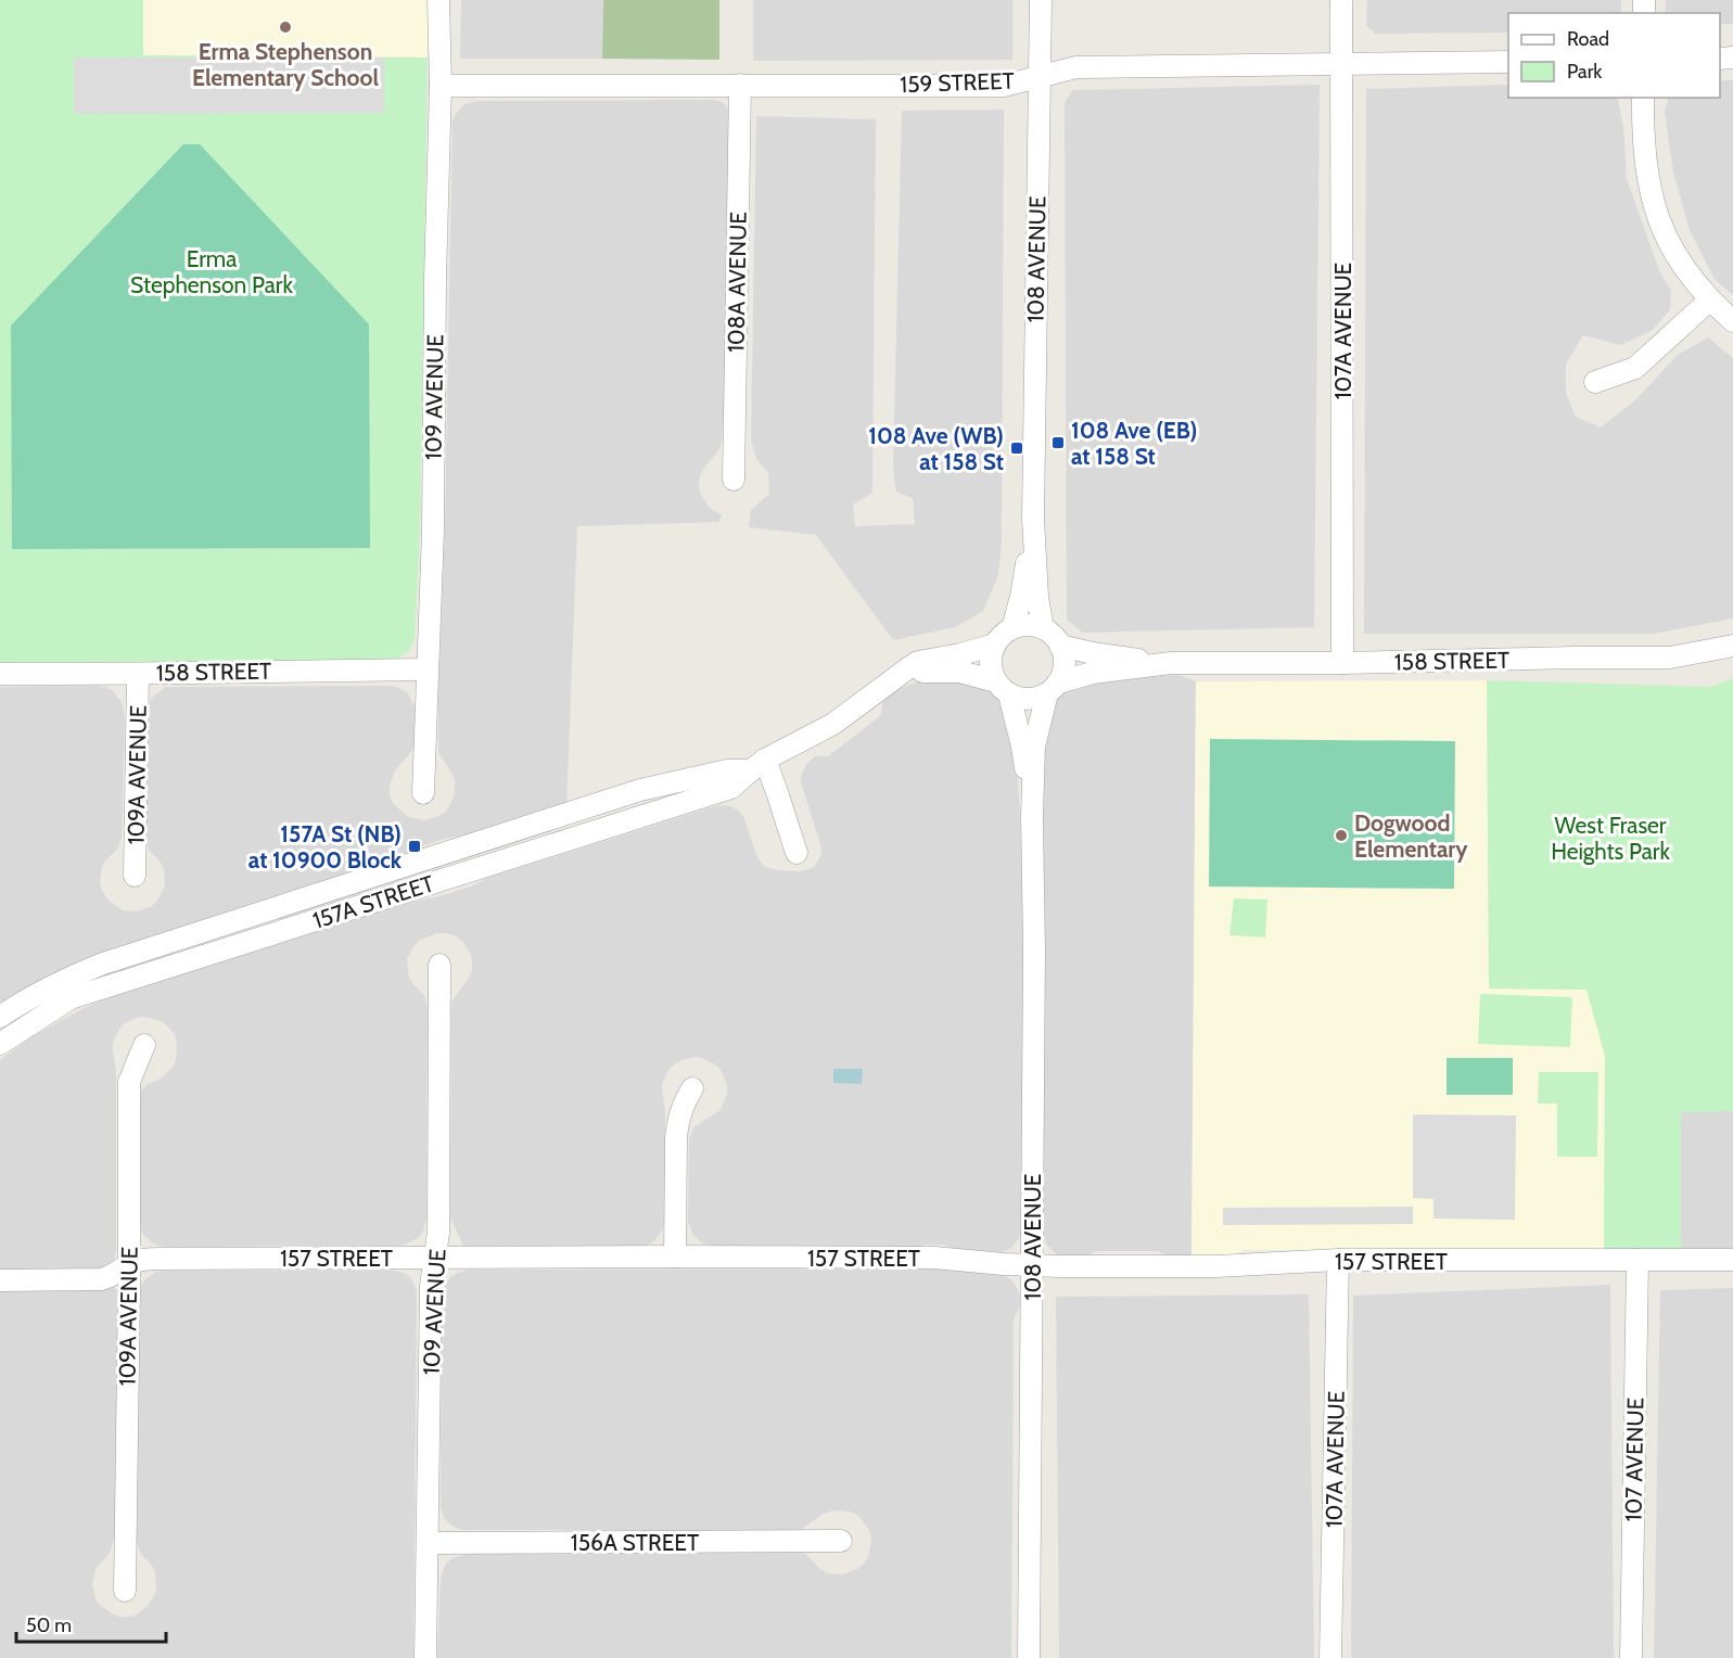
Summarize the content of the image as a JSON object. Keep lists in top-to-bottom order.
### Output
{
  "streets": {
    "street": [
      "159 STREET",
      "108 AVENUE",
      "108A AVENUE",
      "107A AVENUE",
      "109 AVENUE",
      "158 STREET",
      "109A AVENUE",
      "157A STREET",
      "157 STREET",
      "107 AVENUE",
      "156A STREET"
    ]
  },
  "crossings": [
    ["159 STREET", "108 AVENUE"],
    ["159 STREET", "108A AVENUE"],
    ["159 STREET", "107A AVENUE"],
    ["159 STREET", "109 AVENUE"],
    ["108 AVENUE", "158 STREET"],
    ["108 AVENUE", "157A STREET"],
    ["108 AVENUE", "157 STREET"],
    ["107A AVENUE", "158 STREET"],
    ["107A AVENUE", "157 STREET"],
    ["109 AVENUE", "158 STREET"],
    ["109 AVENUE", "157 STREET"],
    ["109 AVENUE", "156A STREET"],
    ["158 STREET", "109A AVENUE"],
    ["158 STREET", "157A STREET"],
    ["109A AVENUE", "157 STREET"],
    ["157 STREET", "107 AVENUE"]
  ],
  "parks": ["Erma Stephenson Park", "West Fraser Heights Park"],
  "places": {
    "other": ["Erma Stephenson Elementary School", "Dogwood Elementary"],
    "transit": ["108 Ave (EB) at 158 St", "108 Ave (WB) at 158 St", "157A St (NB) at 10900 Block"]
  },
  "legend": ["Road", "Park"],
  "scale_bar": "50 m"
}
